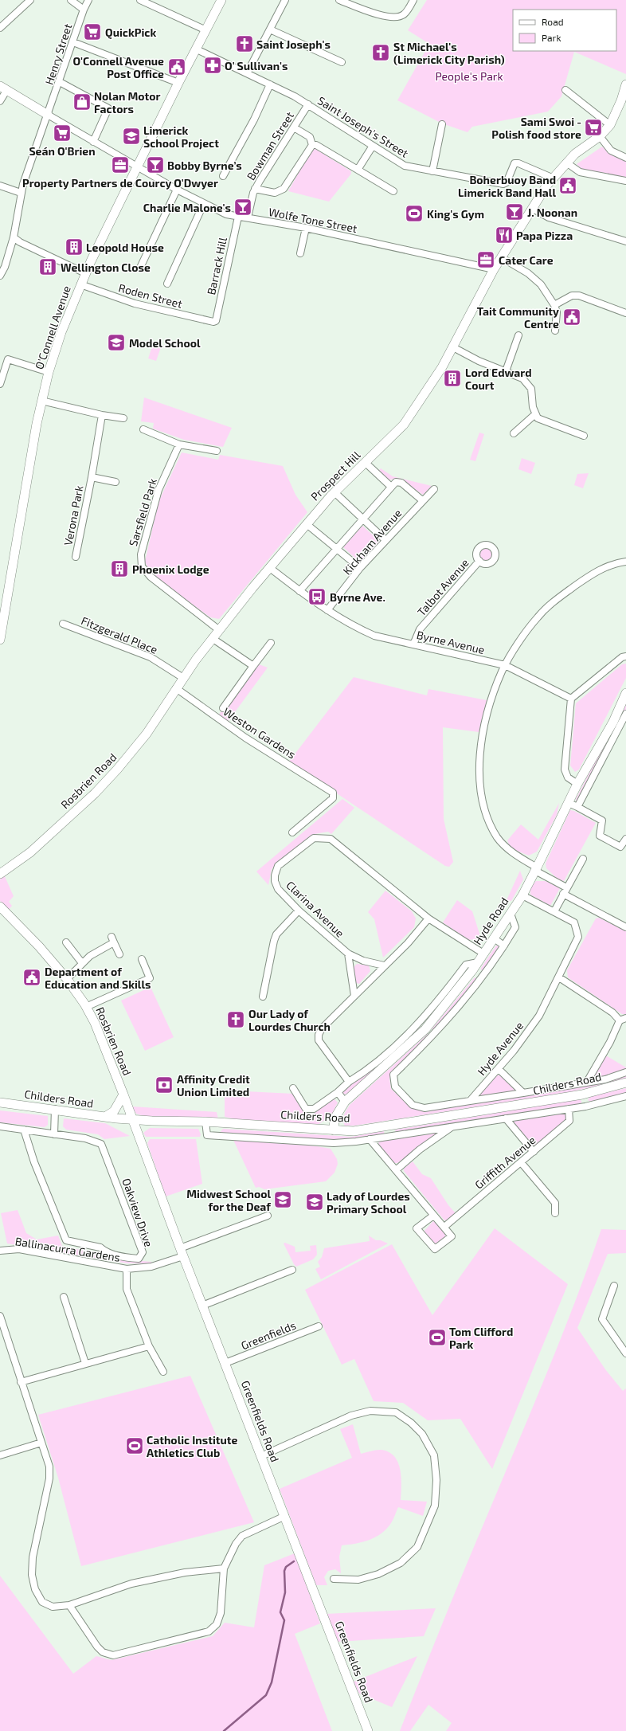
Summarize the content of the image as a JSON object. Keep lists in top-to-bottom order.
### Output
{
  "streets": {
    "main road": [
      "O'Connell Avenue",
      "Prospect Hill",
      "Rosbrien Road",
      "Hyde Road",
      "Childers Road",
      "Greenfields Road"
    ],
    "street": [
      "Henry Street",
      "Saint Joseph's Street",
      "Bowman Street",
      "Wolfe Tone Street",
      "Barrack Hill",
      "Roden Street",
      "Sarsfield Park",
      "Verona Park",
      "Kickham Avenue",
      "Talbot Avenue",
      "Fitzgerald Place",
      "Byrne Avenue",
      "Weston Gardens",
      "Clarina Avenue",
      "Hyde Avenue",
      "Griffith Avenue",
      "Oakview Drive",
      "Ballinacurra Gardens",
      "Greenfields"
    ]
  },
  "crossings": [
    ["Henry Street", "Wolfe Tone Street"],
    ["Saint Joseph's Street", "Bowman Street"],
    ["Saint Joseph's Street", "O'Connell Avenue"],
    ["Saint Joseph's Street", "Prospect Hill"],
    ["Bowman Street", "Wolfe Tone Street"],
    ["Wolfe Tone Street", "Barrack Hill"],
    ["Wolfe Tone Street", "O'Connell Avenue"],
    ["Wolfe Tone Street", "Prospect Hill"],
    ["Barrack Hill", "Roden Street"],
    ["Roden Street", "O'Connell Avenue"],
    ["Prospect Hill", "Sarsfield Park"],
    ["Prospect Hill", "Fitzgerald Place"],
    ["Prospect Hill", "Byrne Avenue"],
    ["Prospect Hill", "Weston Gardens"],
    ["Prospect Hill", "Rosbrien Road"],
    ["Kickham Avenue", "Byrne Avenue"],
    ["Talbot Avenue", "Byrne Avenue"],
    ["Weston Gardens", "Rosbrien Road"],
    ["Rosbrien Road", "Childers Road"],
    ["Rosbrien Road", "Greenfields Road"],
    ["Clarina Avenue", "Hyde Road"],
    ["Hyde Road", "Hyde Avenue"],
    ["Hyde Road", "Childers Road"],
    ["Childers Road", "Greenfields Road"],
    ["Greenfields", "Greenfields Road"]
  ],
  "parks": ["People's Park"],
  "places": {
    "supermarket": ["QuickPick", "Sami Swoi - Polish food store", "Seán O'Brien"],
    "church": ["Saint Joseph's", "St Michael's (Limerick City Parish)", "Our Lady of Lourdes Church"],
    "pharmacy": ["O' Sullivan's"],
    "public building": [
      "O'Connell Avenue Post Office",
      "Boherbuoy Band Limerick Band Hall",
      "Tait Community Centre",
      "Department of Education and Skills"
    ],
    "shop": ["Nolan Motor Factors"],
    "school or university": [
      "Limerick School Project",
      "Model School",
      "Midwest School for the Deaf",
      "Lady of Lourdes Primary School"
    ],
    "office": ["Property Partners de Courcy O'Dwyer", "Cater Care"],
    "bar": ["Bobby Byrne’s", "Charlie Malone's", "J. Noonan"],
    "sports": ["King's Gym", "Tom Clifford Park", "Catholic Institute Athletics Club"],
    "restaurant": ["Papa Pizza"],
    "building": [
      "Leopold House",
      "Wellington Close",
      "Lord Edward Court",
      "Phoenix Lodge"
    ],
    "bus stop": ["Byrne Ave."],
    "bank": ["Affinity Credit Union Limited"]
  },
  "legend": ["Road", "Park"]
}
